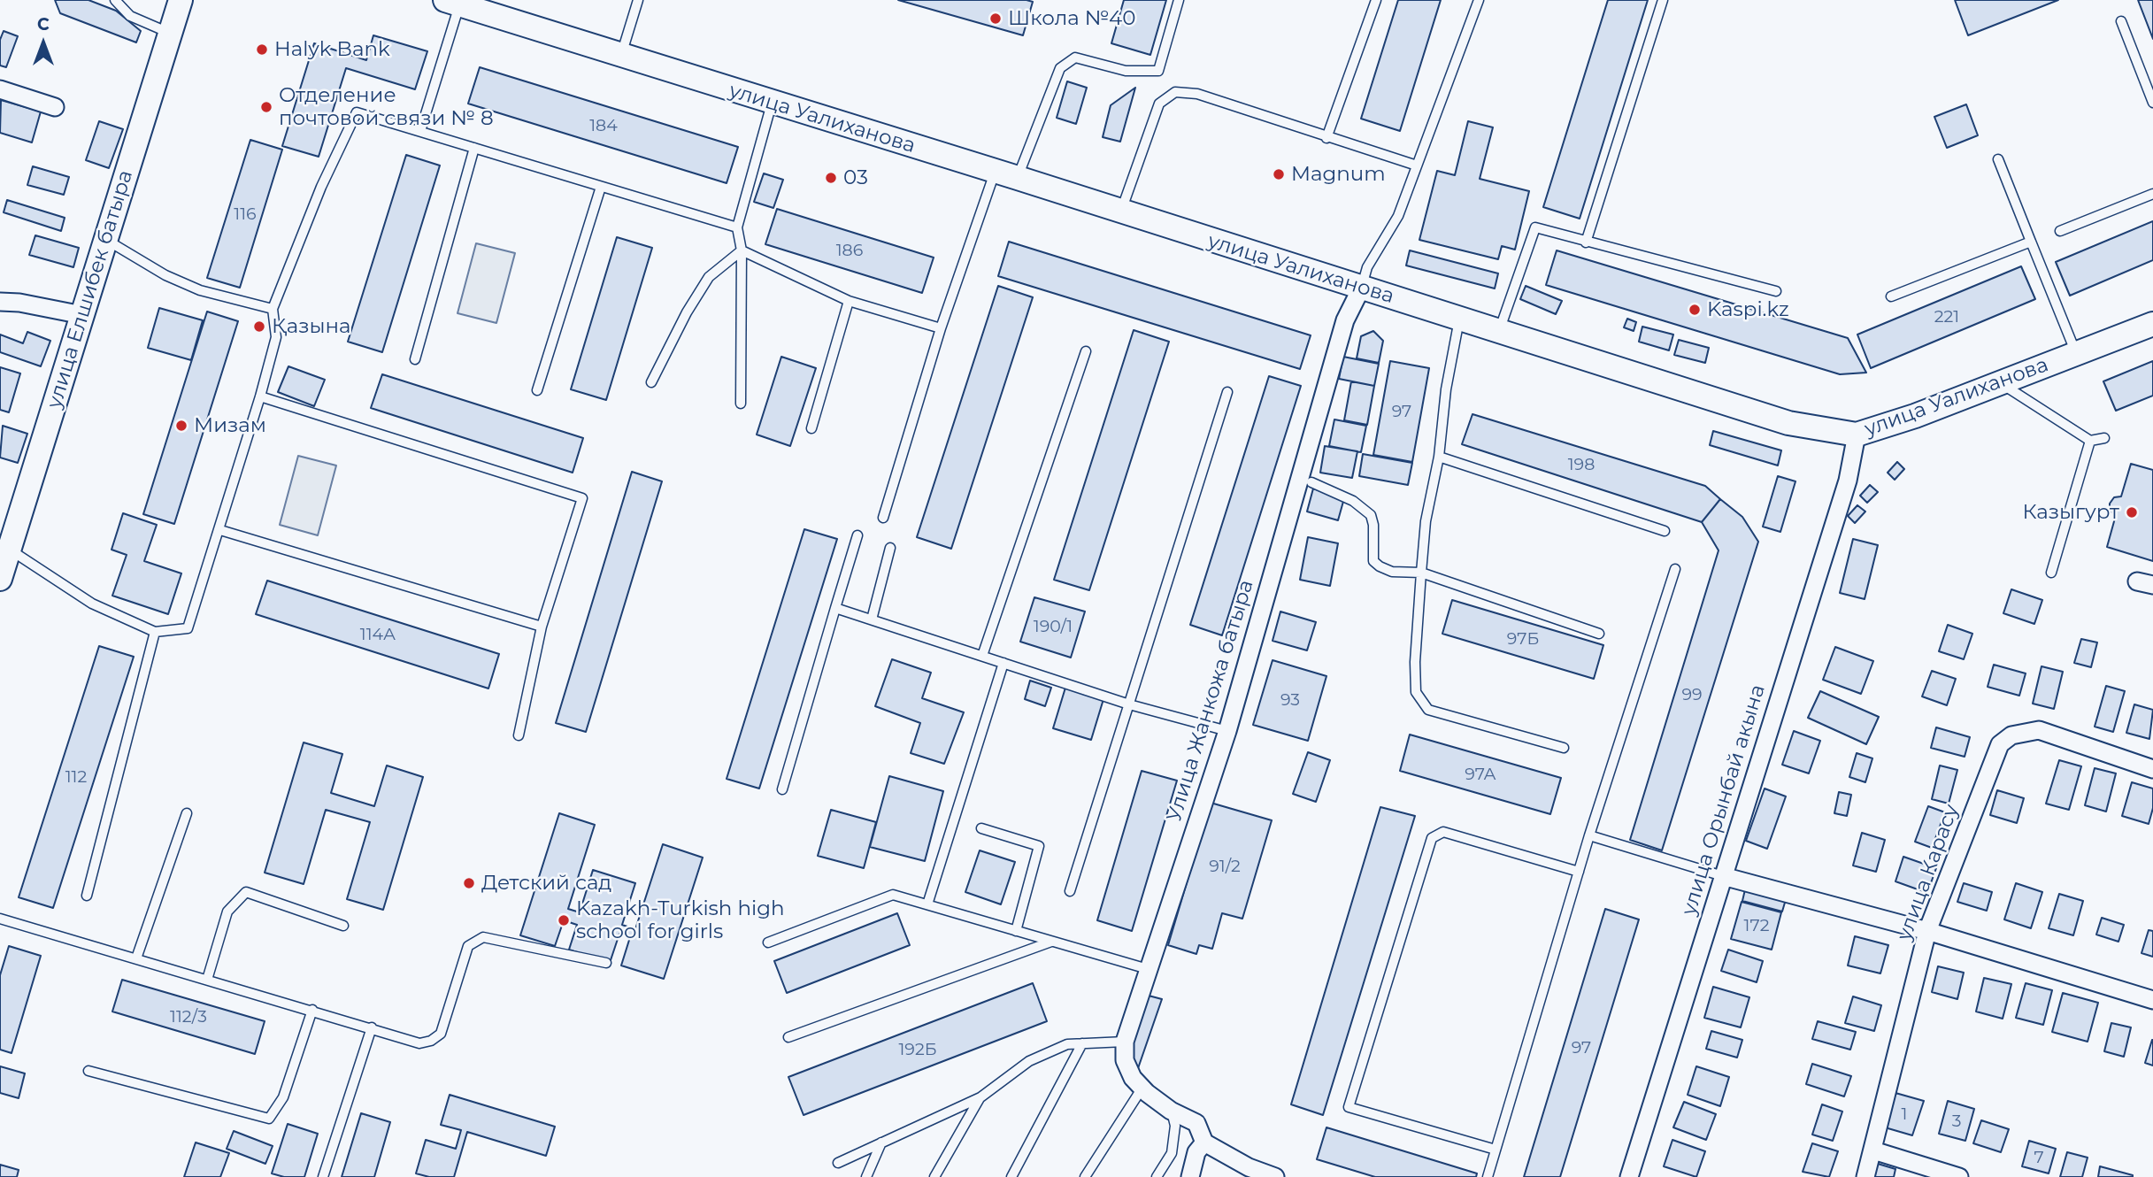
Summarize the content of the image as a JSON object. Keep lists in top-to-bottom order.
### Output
{
  "streets": {
    "main road": ["улица Уалиханова", "улица Елшибек батыра"],
    "street": ["Улица Жанкожа батыра", "улица Орынбай акына", "улица Карасу"]
  },
  "crossings": [
    ["улица Уалиханова", "Улица Жанкожа батыра"],
    ["улица Уалиханова", "улица Орынбай акына"]
  ],
  "places": [
    "Школа №40",
    "Halyk Bank",
    "Отделение почтовой связи № 8",
    "Magnum",
    "03",
    "Kaspi.kz",
    "Қазына",
    "Мизам",
    "Казыгурт",
    "Детский сад",
    "Kazakh-Turkish high school for girls"
  ],
  "house_numbers": [
    "184",
    "116",
    "186",
    "221",
    "97",
    "198",
    "190/1",
    "114А",
    "97Б",
    "99",
    "93",
    "97А",
    "112",
    "91/2",
    "172",
    "112/3",
    "97",
    "192Б",
    "1",
    "3",
    "7"
  ],
  "north": "top"
}
